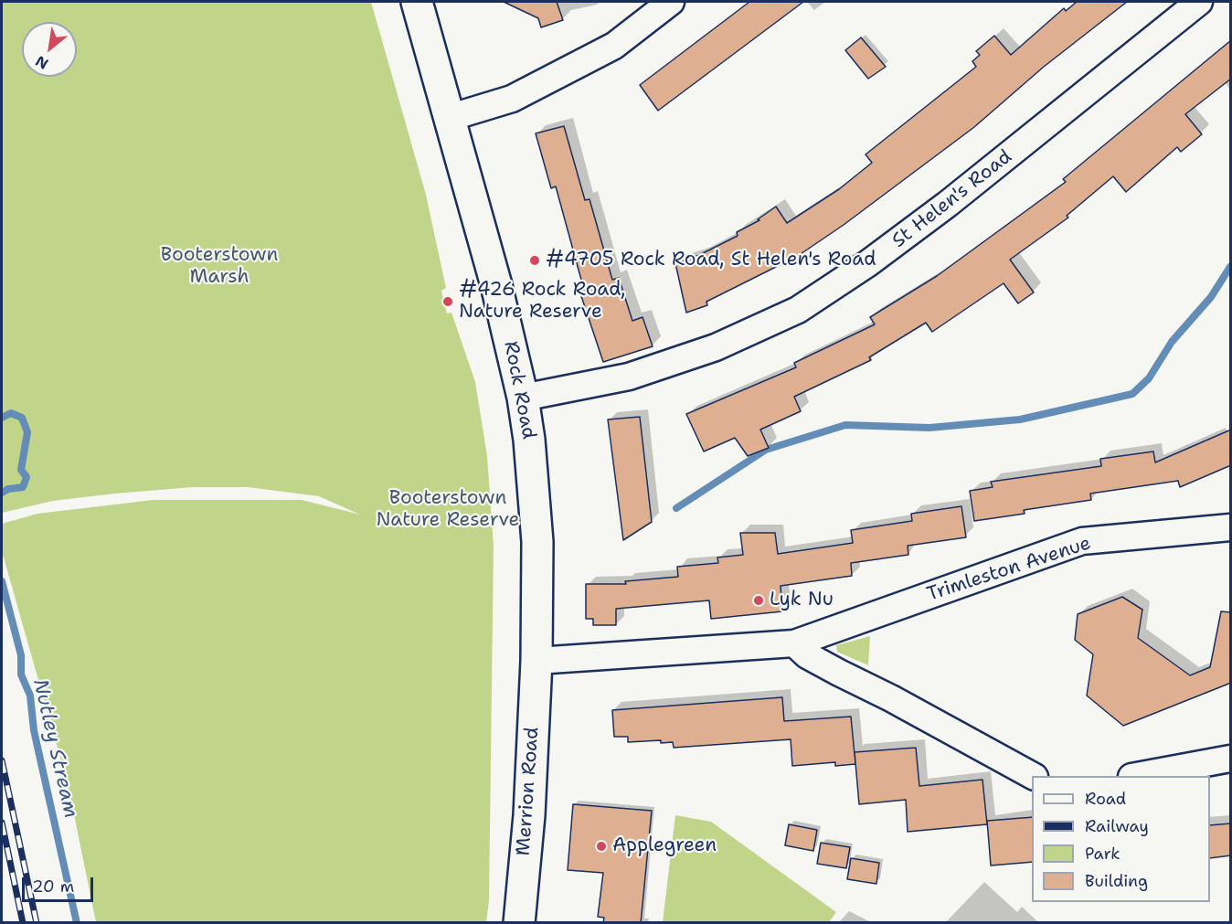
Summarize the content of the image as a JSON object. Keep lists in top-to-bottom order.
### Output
{
  "streets": {
    "main road": ["Rock Road", "Merrion Road"],
    "street": ["St Helen's Road", "Trimleston Avenue"]
  },
  "crossings": [
    ["St Helen's Road", "Rock Road"],
    ["Rock Road", "Trimleston Avenue"],
    ["Rock Road", "Merrion Road"],
    ["Trimleston Avenue", "Merrion Road"]
  ],
  "water": ["Nutley Stream"],
  "parks": ["Booterstown Marsh", "Booterstown Nature Reserve"],
  "places": [
    "#4705 Rock Road, St Helen's Road",
    "#426 Rock Road, Nature Reserve",
    "Lyk Nu",
    "Applegreen"
  ],
  "legend": [
    "Road",
    "Railway",
    "Park",
    "Building"
  ],
  "scale_bar": "20 m",
  "north": "bottom left"
}
